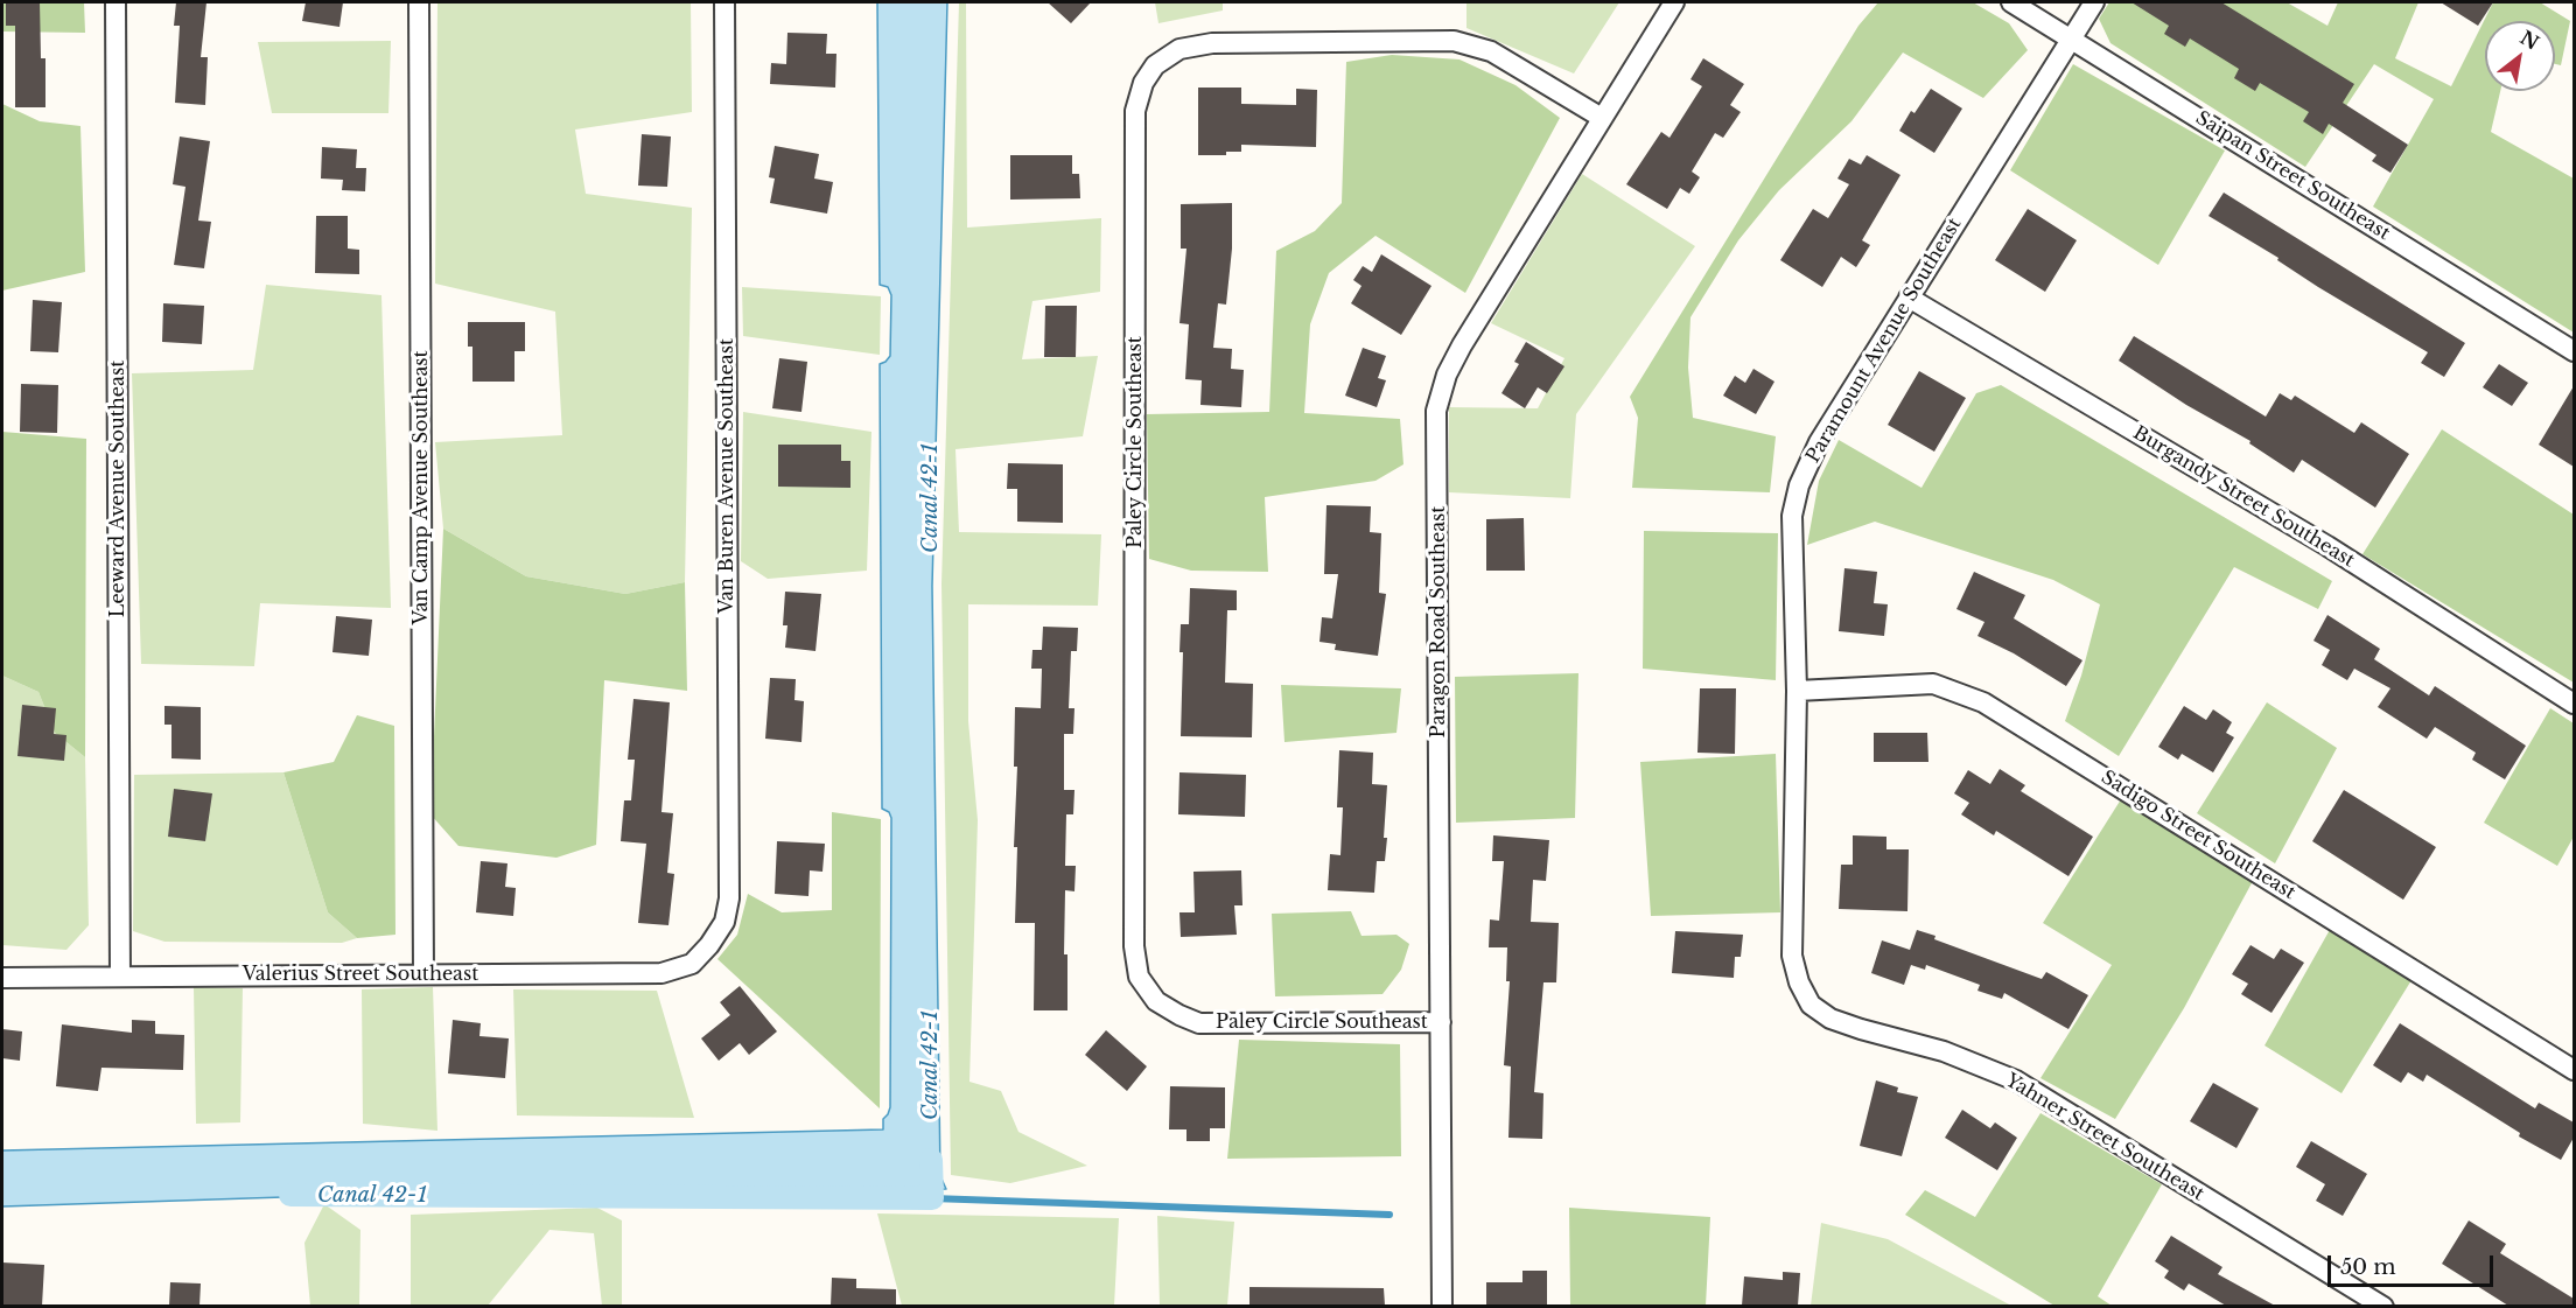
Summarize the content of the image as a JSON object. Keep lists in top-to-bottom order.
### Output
{
  "streets": {
    "street": [
      "Saipan Street Southeast",
      "Paramount Avenue Southeast",
      "Paley Circle Southeast",
      "Van Buren Avenue Southeast",
      "Van Camp Avenue Southeast",
      "Leeward Avenue Southeast",
      "Burgandy Street Southeast",
      "Paragon Road Southeast",
      "Sadigo Street Southeast",
      "Valerius Street Southeast",
      "Yahner Street Southeast"
    ]
  },
  "crossings": [
    ["Saipan Street Southeast", "Paramount Avenue Southeast"],
    ["Paramount Avenue Southeast", "Burgandy Street Southeast"],
    ["Paramount Avenue Southeast", "Sadigo Street Southeast"],
    ["Paramount Avenue Southeast", "Yahner Street Southeast"],
    ["Paley Circle Southeast", "Paragon Road Southeast"],
    ["Van Buren Avenue Southeast", "Valerius Street Southeast"],
    ["Van Camp Avenue Southeast", "Valerius Street Southeast"],
    ["Leeward Avenue Southeast", "Valerius Street Southeast"]
  ],
  "water": ["Canal 42-1"],
  "scale_bar": "50 m",
  "north": "top right"
}
